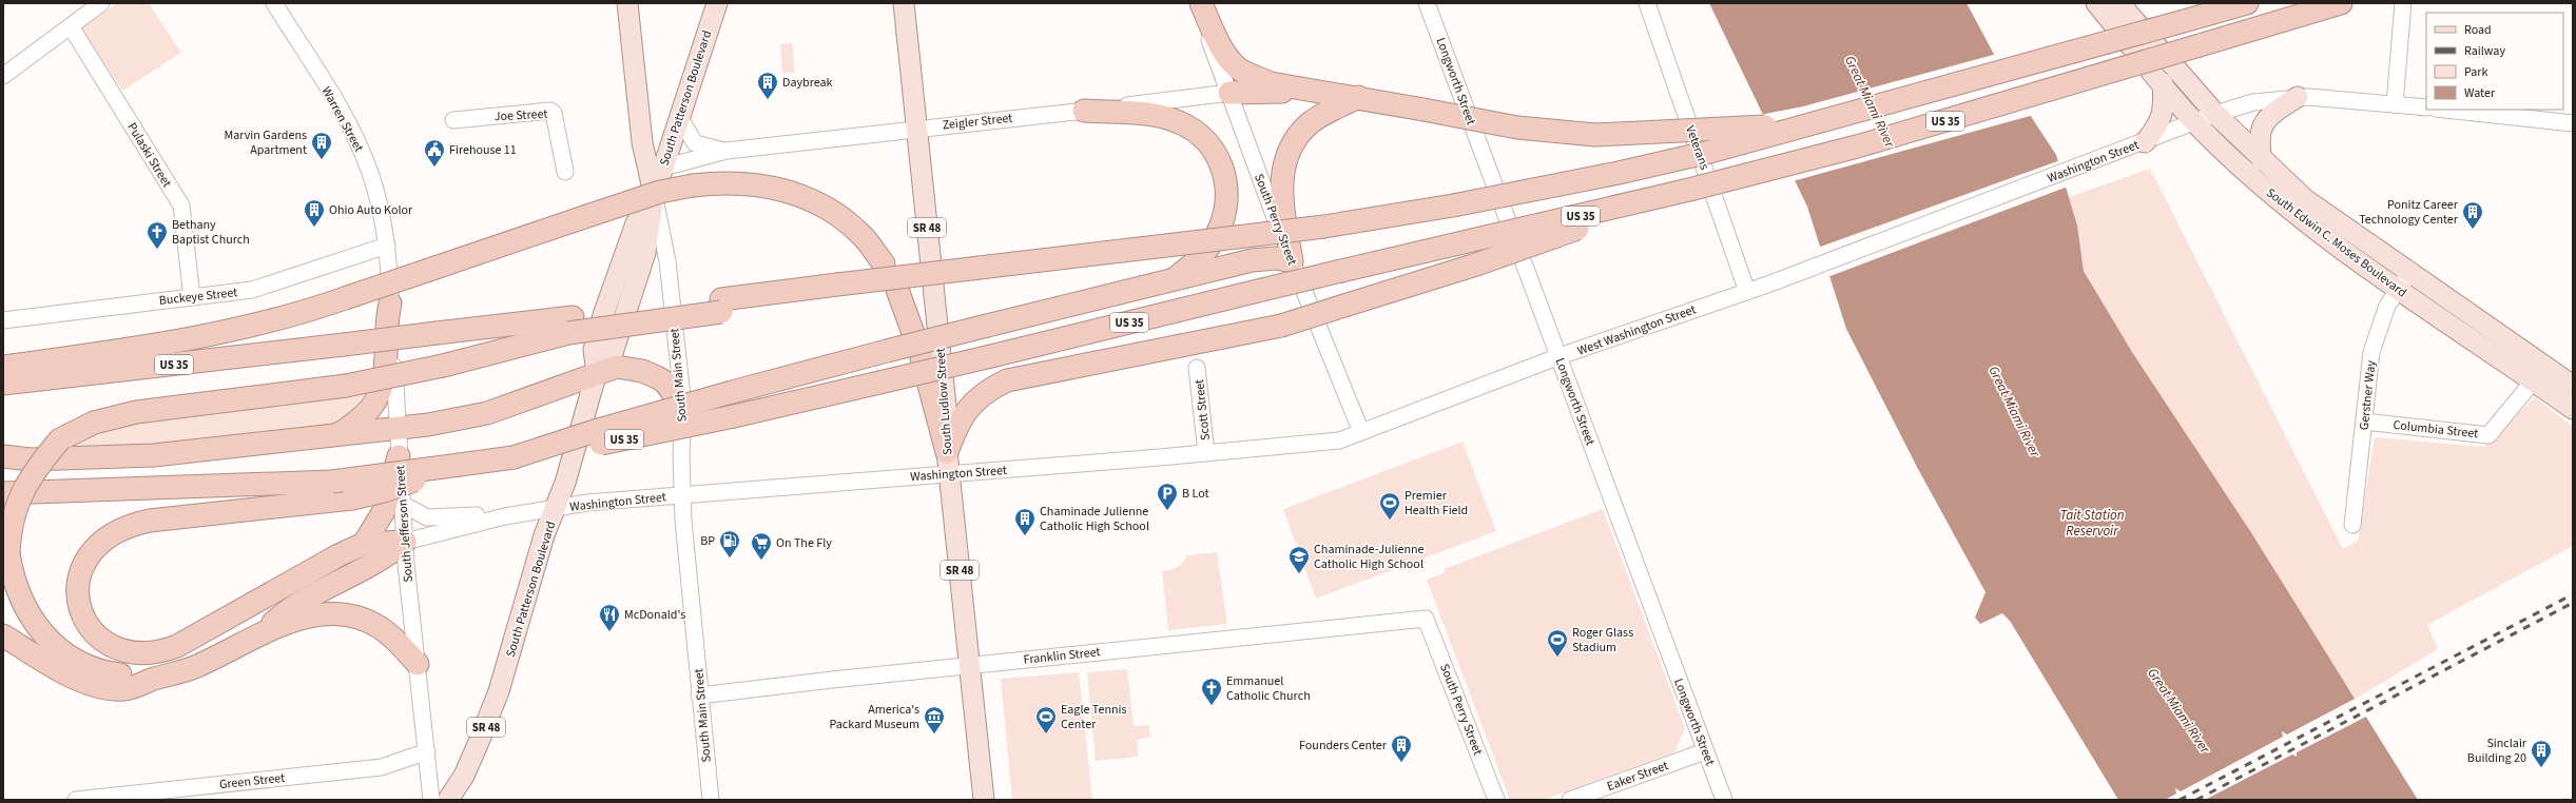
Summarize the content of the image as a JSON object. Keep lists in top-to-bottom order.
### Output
{
  "streets": {
    "highway": ["US 35"],
    "main road": [
      "South Patterson Boulevard",
      "SR 48",
      "South Edwin C. Moses Boulevard",
      "South Main Street",
      "South Ludlow Street"
    ],
    "street": [
      "Longworth Street",
      "Joe Street",
      "Warren Street",
      "Zeigler Street",
      "Veterans",
      "Pulaski Street",
      "Washington Street",
      "South Perry Street",
      "Buckeye Street",
      "West Washington Street",
      "Gerstner Way",
      "Scott Street",
      "Columbia Street",
      "South Jefferson Street",
      "Franklin Street",
      "Eaker Street",
      "Green Street"
    ]
  },
  "crossings": [
    ["Longworth Street", "West Washington Street"],
    ["Longworth Street", "Eaker Street"],
    ["South Patterson Boulevard", "Zeigler Street"],
    ["South Patterson Boulevard", "Washington Street"],
    ["South Patterson Boulevard", "South Main Street"],
    ["Warren Street", "Buckeye Street"],
    ["Warren Street", "South Jefferson Street"],
    ["Zeigler Street", "South Perry Street"],
    ["Zeigler Street", "South Ludlow Street"],
    ["Veterans", "West Washington Street"],
    ["Pulaski Street", "Buckeye Street"],
    ["Washington Street", "South Perry Street"],
    ["Washington Street", "South Edwin C. Moses Boulevard"],
    ["Washington Street", "West Washington Street"],
    ["Washington Street", "South Main Street"],
    ["Washington Street", "South Ludlow Street"],
    ["Washington Street", "Scott Street"],
    ["South Perry Street", "West Washington Street"],
    ["South Perry Street", "Franklin Street"],
    ["South Edwin C. Moses Boulevard", "Gerstner Way"],
    ["South Edwin C. Moses Boulevard", "Columbia Street"],
    ["Buckeye Street", "South Jefferson Street"],
    ["South Main Street", "Franklin Street"],
    ["Gerstner Way", "Columbia Street"],
    ["South Ludlow Street", "Franklin Street"],
    ["South Jefferson Street", "Green Street"]
  ],
  "water": ["Great Miami River", "Tait Station Reservoir"],
  "places": {
    "building": [
      "Daybreak",
      "Marvin Gardens Apartment",
      "Ohio Auto Kolor",
      "Ponitz Career Technology Center",
      "Chaminade Julienne Catholic High School",
      "Founders Center",
      "Sinclair Building 20"
    ],
    "public building": ["Firehouse 11"],
    "church": ["Bethany Baptist Church", "Emmanuel Catholic Church"],
    "parking": ["B Lot"],
    "sports": ["Premier Health Field", "Roger Glass Stadium", "Eagle Tennis Center"],
    "fuel station": ["BP"],
    "supermarket": ["On The Fly"],
    "school or university": ["Chaminade-Julienne Catholic High School"],
    "restaurant": ["McDonald's"],
    "museum": ["America's Packard Museum"]
  },
  "legend": [
    "Road",
    "Railway",
    "Park",
    "Water"
  ]
}
